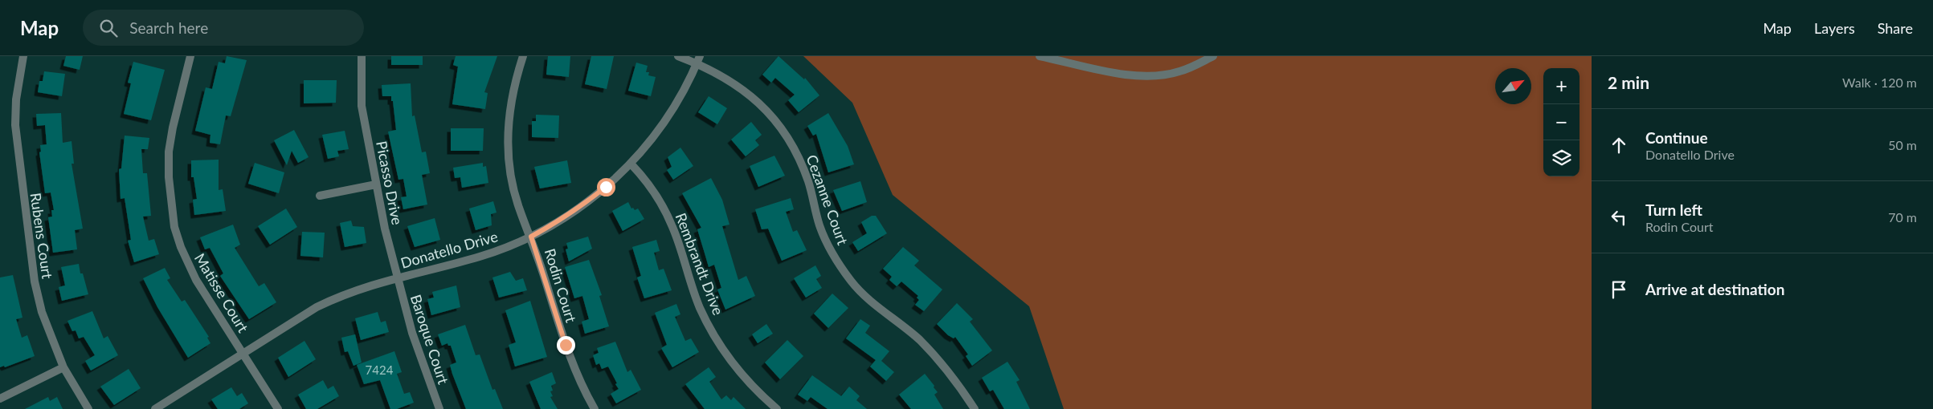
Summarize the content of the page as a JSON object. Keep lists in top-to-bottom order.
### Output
{
  "streets": {
    "street": [
      "Picasso Drive",
      "Cezanne Court",
      "Rubens Court",
      "Donatello Drive",
      "Rembrandt Drive",
      "Rodin Court",
      "Matisse Court",
      "Baroque Court"
    ]
  },
  "crossings": [
    ["Picasso Drive", "Donatello Drive"],
    ["Picasso Drive", "Baroque Court"],
    ["Cezanne Court", "Donatello Drive"],
    ["Donatello Drive", "Rembrandt Drive"],
    ["Donatello Drive", "Rodin Court"],
    ["Donatello Drive", "Matisse Court"],
    ["Donatello Drive", "Baroque Court"]
  ],
  "house_numbers": ["7424"],
  "north": "top right",
  "page": {
    "header": "Map",
    "search": "Search here",
    "nav": ["Map", "Layers", "Share"],
    "heading": ["2 min", "Walk · 120 m"],
    "map_buttons": ["+", "−"],
    "list": [
      ["Continue", "Donatello Drive", "50 m"],
      ["Turn left", "Rodin Court", "70 m"],
      "Arrive at destination"
    ]
  }
}
